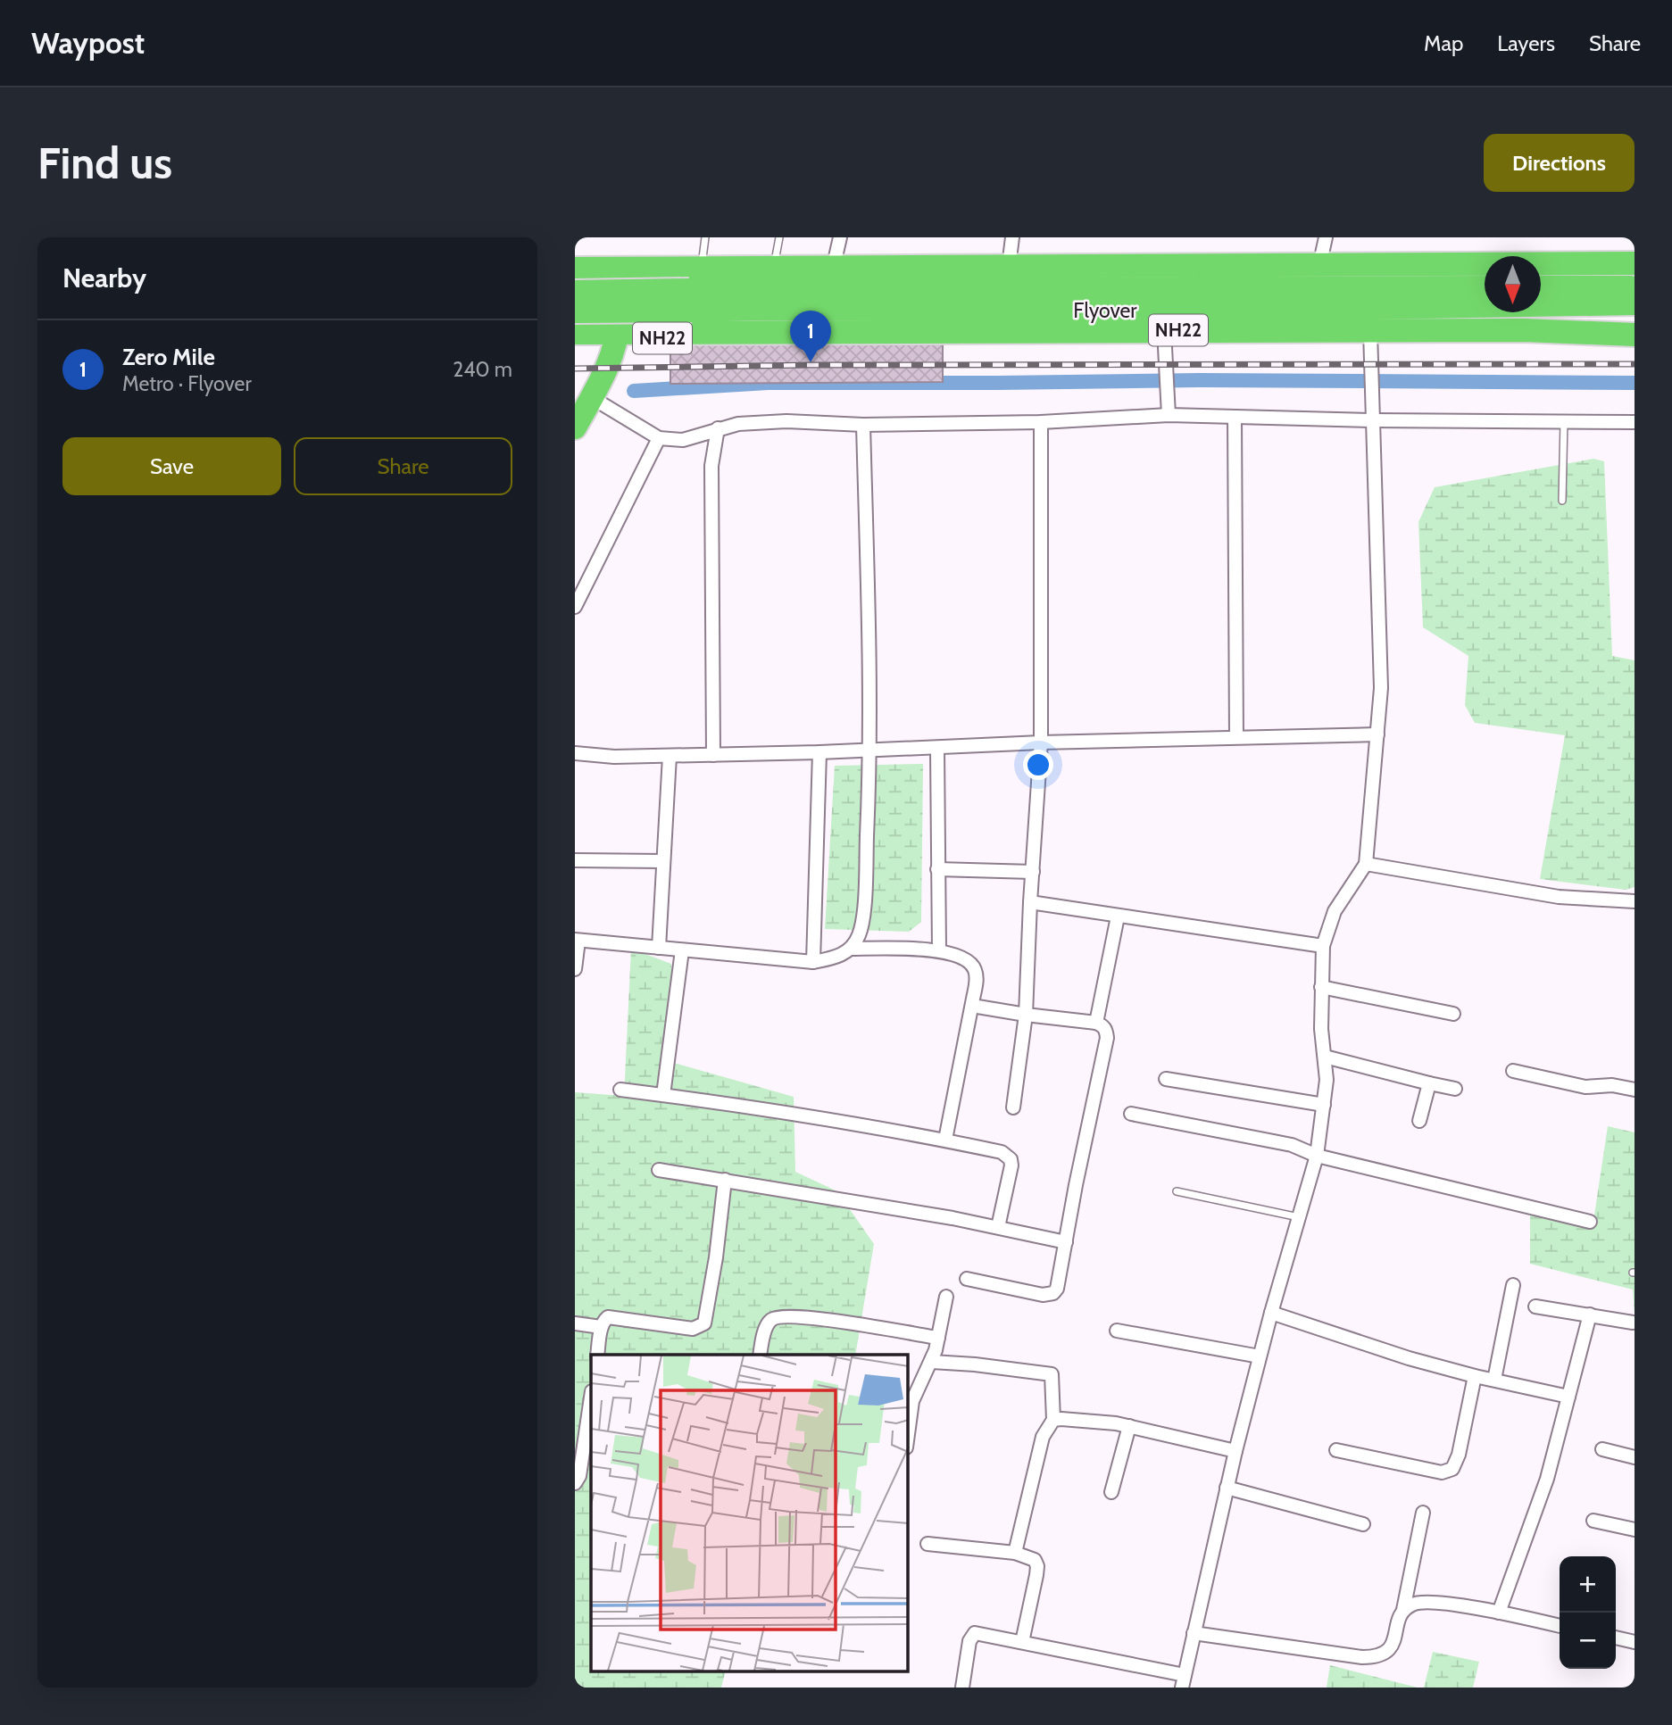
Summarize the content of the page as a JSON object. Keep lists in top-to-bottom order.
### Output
{
  "streets": {
    "highway": ["Flyover", "NH22"]
  },
  "north": "bottom",
  "page": {
    "header": "Waypost",
    "nav": ["Map", "Layers", "Share"],
    "buttons": [
      "Directions",
      ["Save", "Share"]
    ],
    "title": "Find us",
    "heading": "Nearby",
    "pins": "1",
    "list": [
      {
        "mark": "1",
        "name": "Zero Mile",
        "note": "Metro · Flyover",
        "value": "240 m"
      }
    ],
    "map_buttons": ["+", "−"]
  }
}
